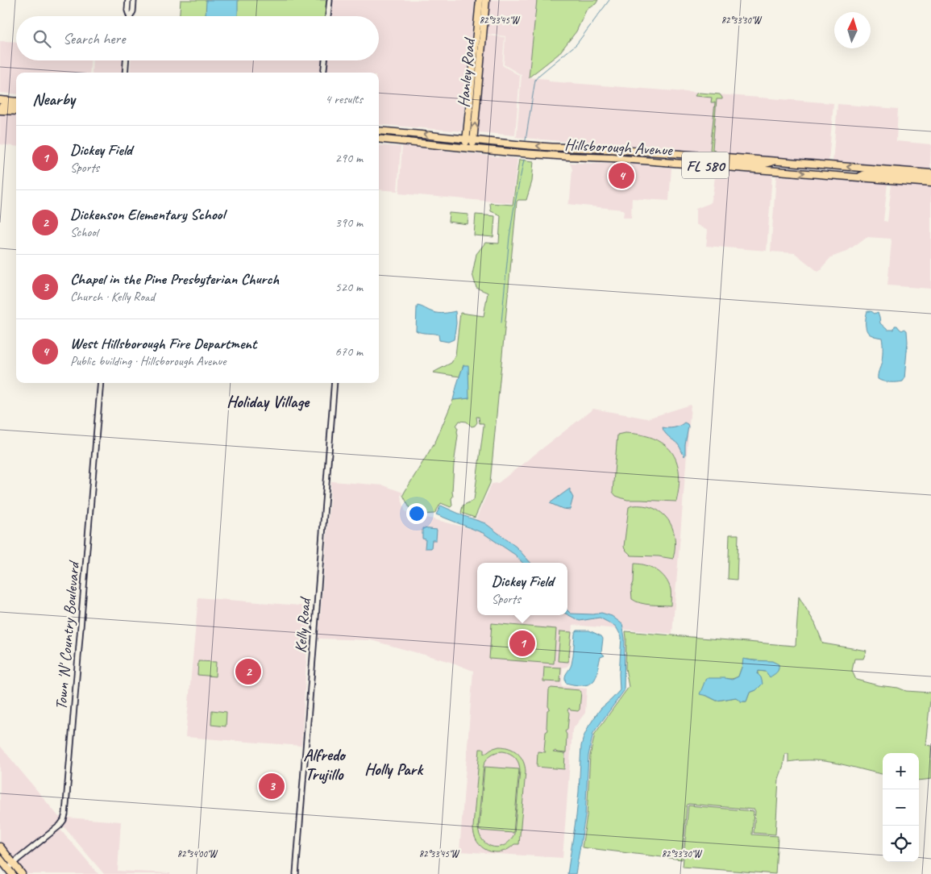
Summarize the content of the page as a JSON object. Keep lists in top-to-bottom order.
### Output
{
  "streets": {
    "main road": ["Hanley Road", "Hillsborough Avenue", "FL 580"],
    "street": ["Kelly Road", "Town 'N' Country Boulevard"]
  },
  "crossings": [
    ["Hanley Road", "Hillsborough Avenue"]
  ],
  "districts": ["Holiday Village", "Alfredo Trujillo", "Holly Park"],
  "north": "top",
  "page": {
    "search": "Search here",
    "heading": ["Nearby", "4 results"],
    "list": [
      {
        "mark": "1",
        "name": "Dickey Field",
        "note": "Sports",
        "value": "290 m"
      },
      {
        "mark": "2",
        "name": "Dickenson Elementary School",
        "note": "School",
        "value": "390 m"
      },
      {
        "mark": "3",
        "name": "Chapel in the Pine Presbyterian Church",
        "note": "Church · Kelly Road",
        "value": "520 m"
      },
      {
        "mark": "4",
        "name": "West Hillsborough Fire Department",
        "note": "Public building · Hillsborough Avenue",
        "value": "670 m"
      }
    ],
    "pins": [
      "4",
      "1",
      "2",
      "3"
    ],
    "popup": ["Dickey Field", "Sports"],
    "map_buttons": ["+", "−"]
  },
  "coordinates": ["82°33'45\"W", "82°33'30\"W", "82°34'00\"W"]
}
